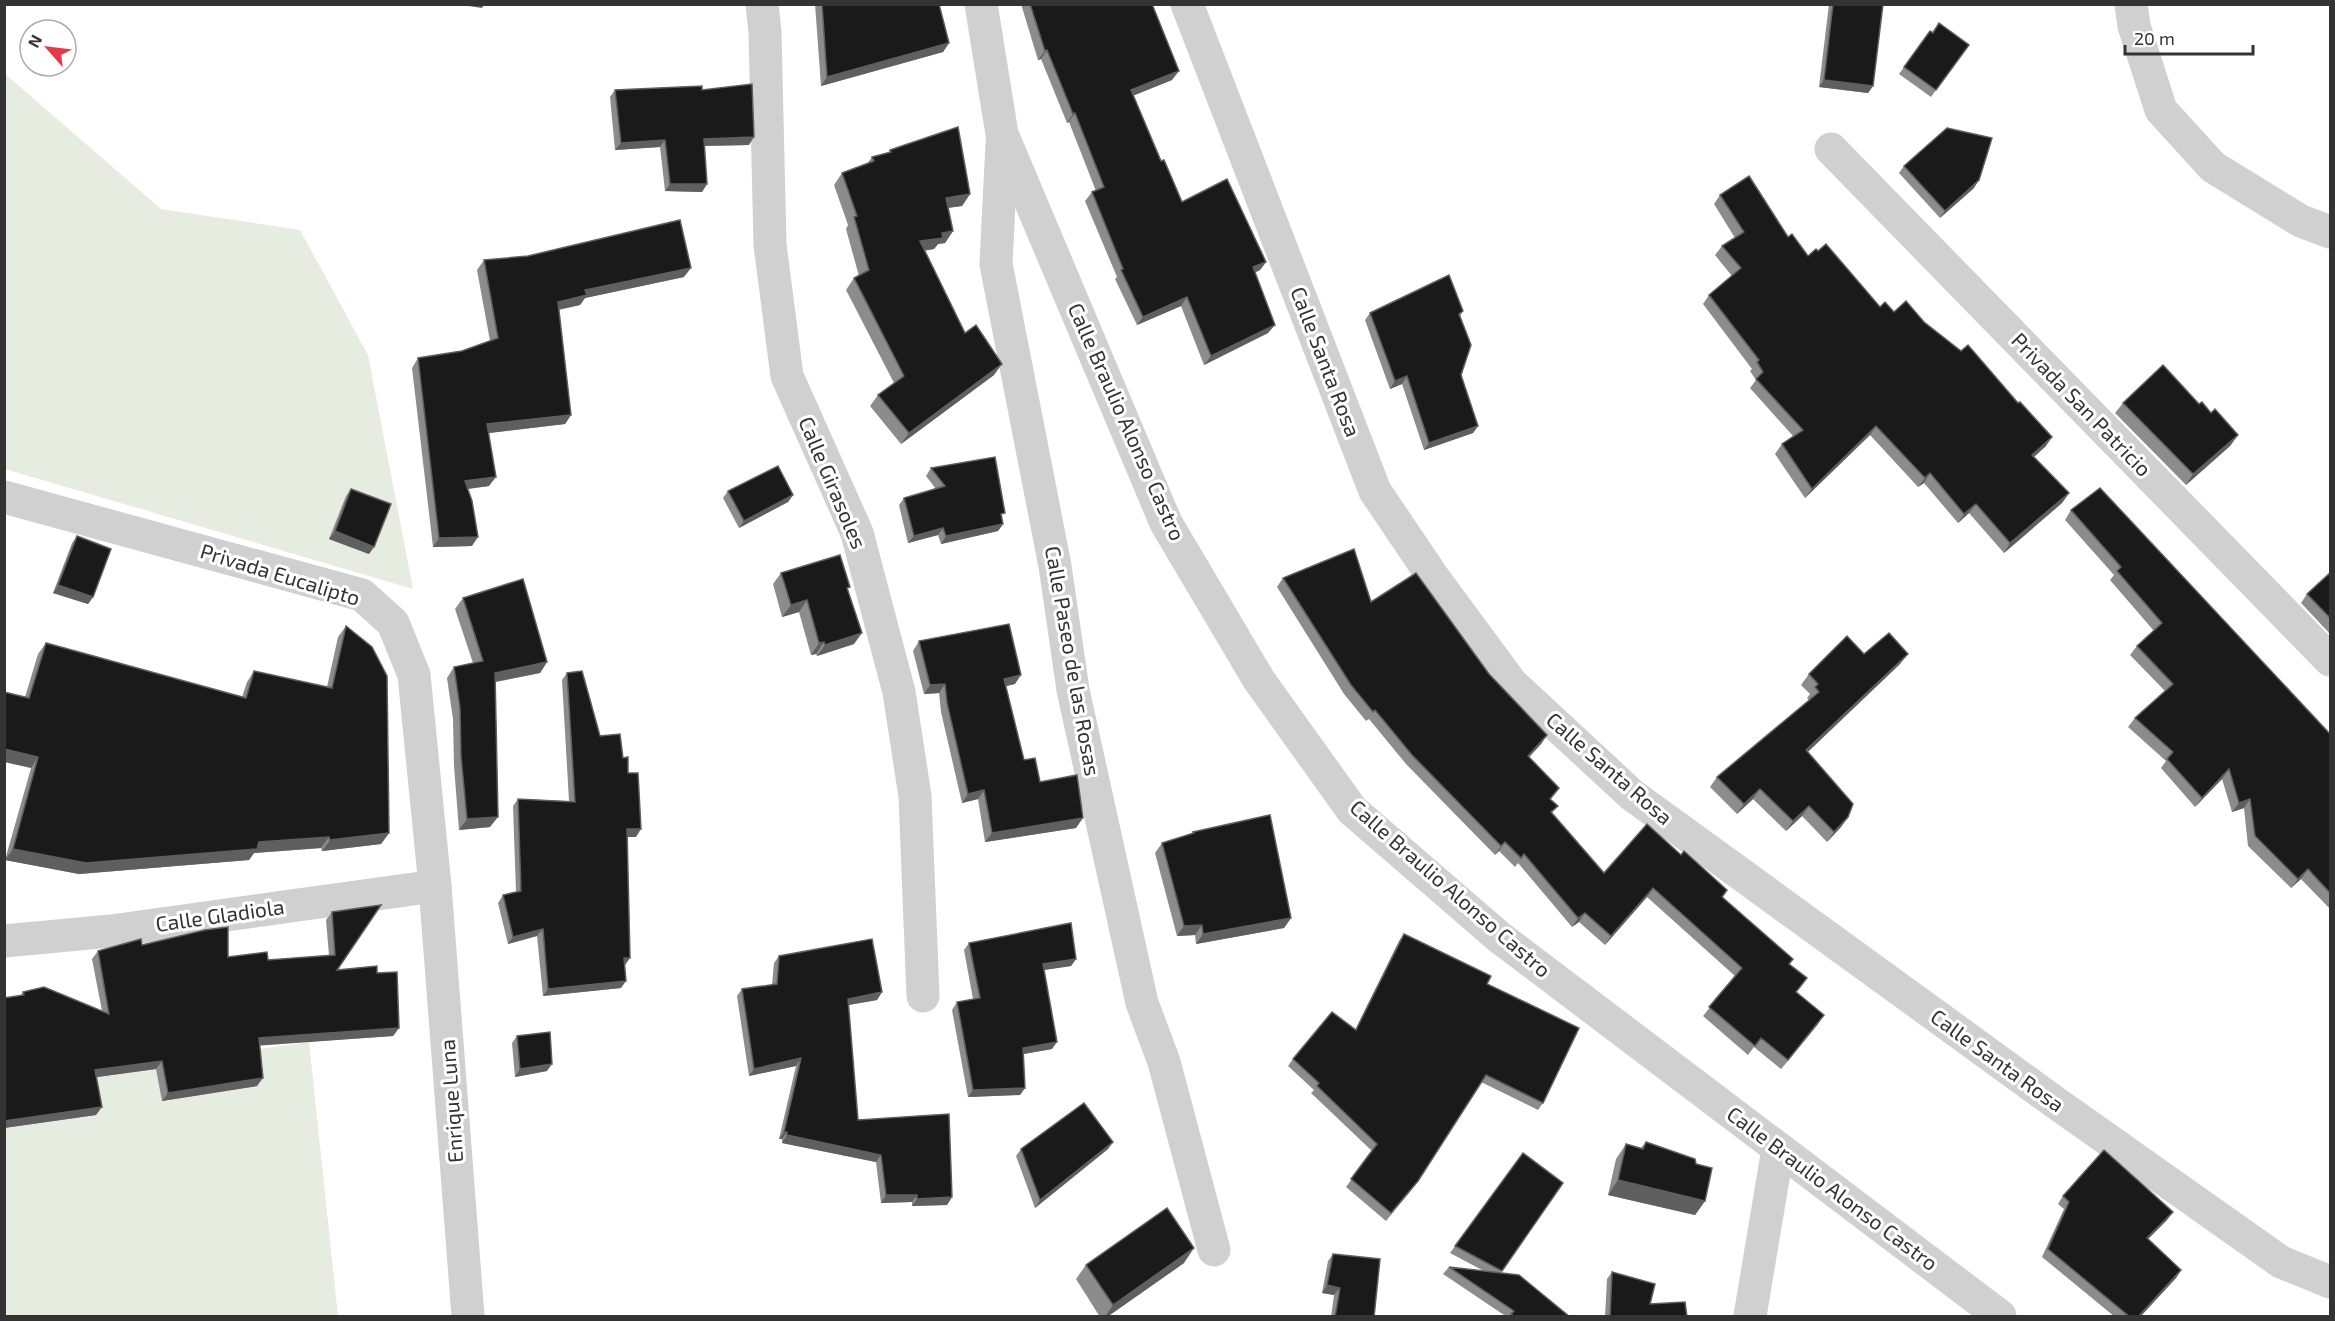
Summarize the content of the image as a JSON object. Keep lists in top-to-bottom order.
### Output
{
  "streets": {
    "street": [
      "Calle Santa Rosa",
      "Privada San Patricio",
      "Calle Braulio Alonso Castro",
      "Calle Girasoles",
      "Privada Eucalipto",
      "Calle Paseo de las Rosas",
      "Calle Gladiola",
      "Enrique Luna"
    ]
  },
  "crossings": [
    ["Calle Braulio Alonso Castro", "Calle Paseo de las Rosas"],
    ["Privada Eucalipto", "Calle Gladiola"],
    ["Privada Eucalipto", "Enrique Luna"],
    ["Calle Gladiola", "Enrique Luna"]
  ],
  "scale_bar": "20 m",
  "north": "top left"
}
